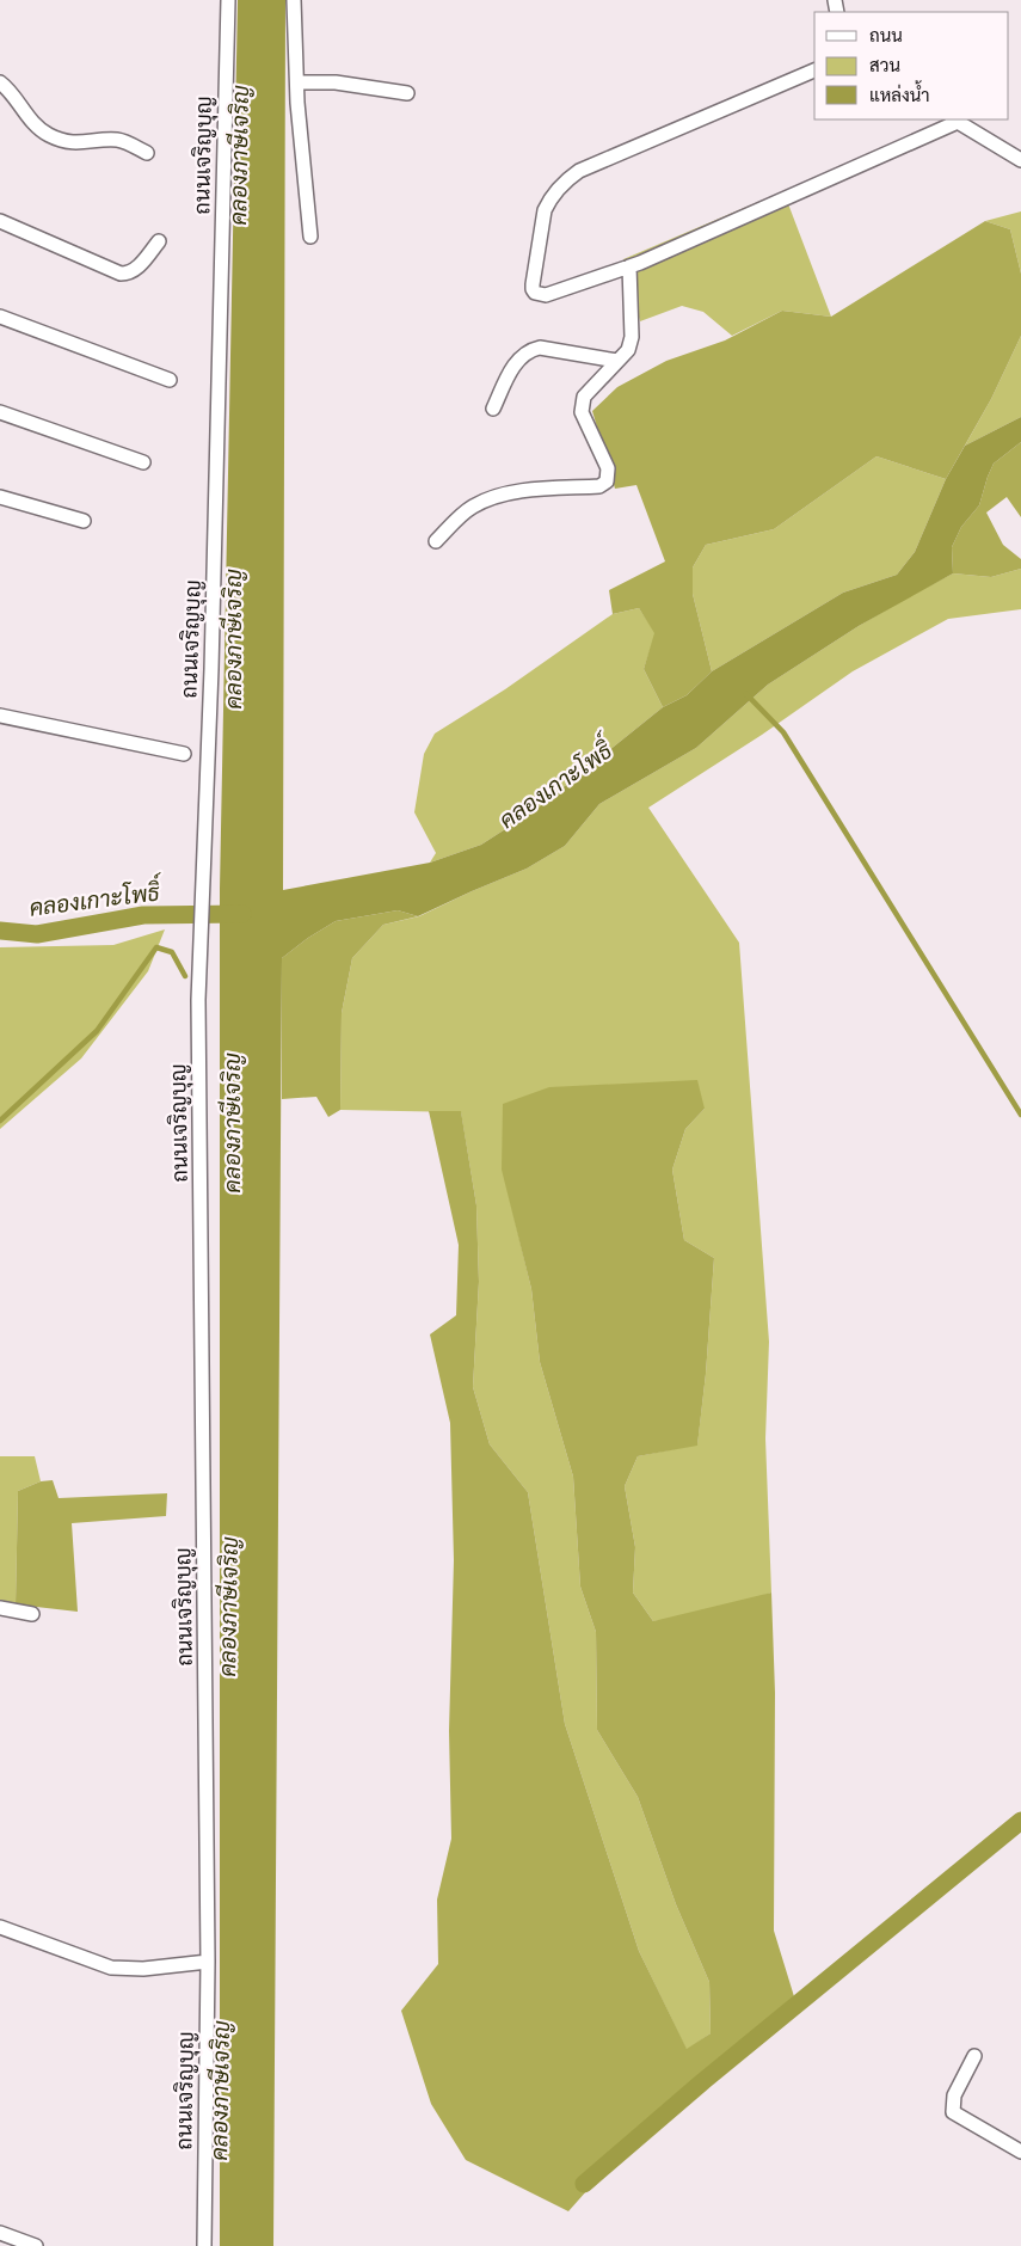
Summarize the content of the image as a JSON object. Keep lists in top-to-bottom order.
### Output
{
  "streets": {
    "street": ["ถนนเจริญบุญ"]
  },
  "water": ["คลองภาษีเจริญ", "คลองเกาะโพธิ์"],
  "legend": ["ถนน", "สวน", "แหล่งน้ำ"]
}
